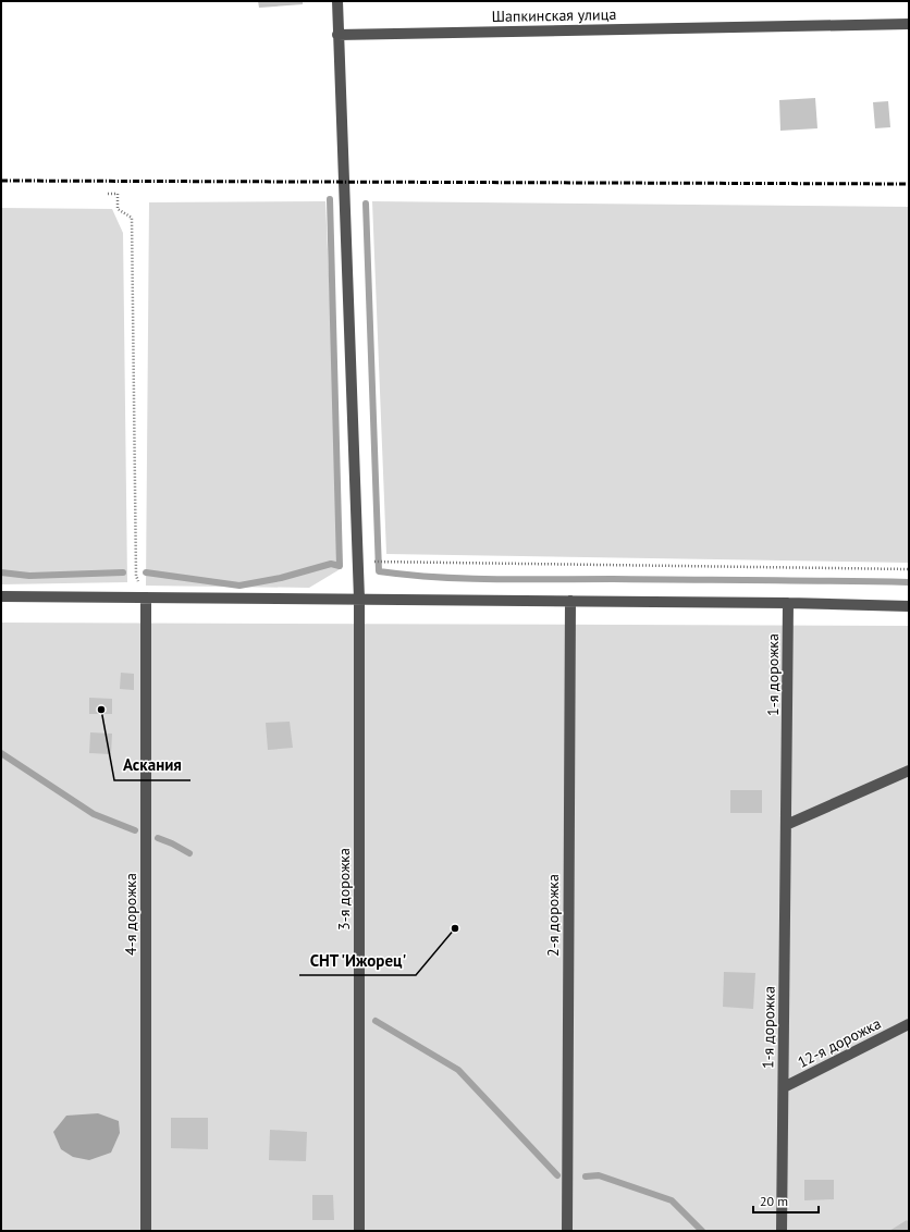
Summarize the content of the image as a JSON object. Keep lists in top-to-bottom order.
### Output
{
  "streets": {
    "street": [
      "Шапкинская улица",
      "1-я дорожка",
      "3-я дорожка",
      "4-я дорожка",
      "2-я дорожка",
      "12-я дорожка"
    ]
  },
  "crossings": [
    ["Шапкинская улица", "3-я дорожка"],
    ["1-я дорожка", "12-я дорожка"]
  ],
  "places": ["Аскания", "СНТ 'Ижорец'"],
  "scale_bar": "20 m"
}
